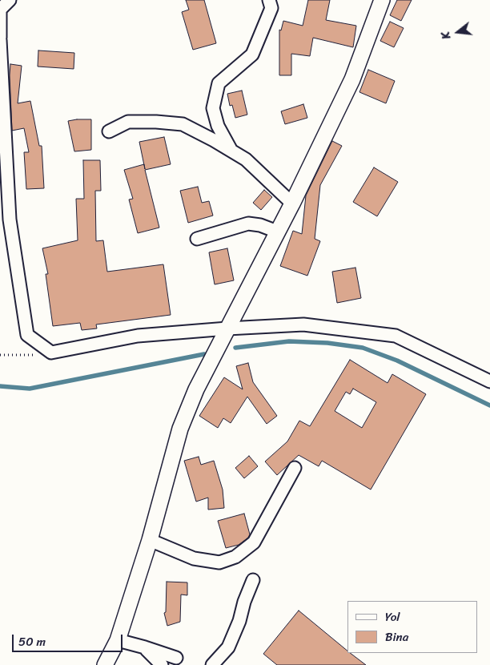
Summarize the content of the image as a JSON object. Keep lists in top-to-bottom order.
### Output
{
  "legend": ["Yol", "Bina"],
  "scale_bar": "50 m",
  "north": "left"
}
